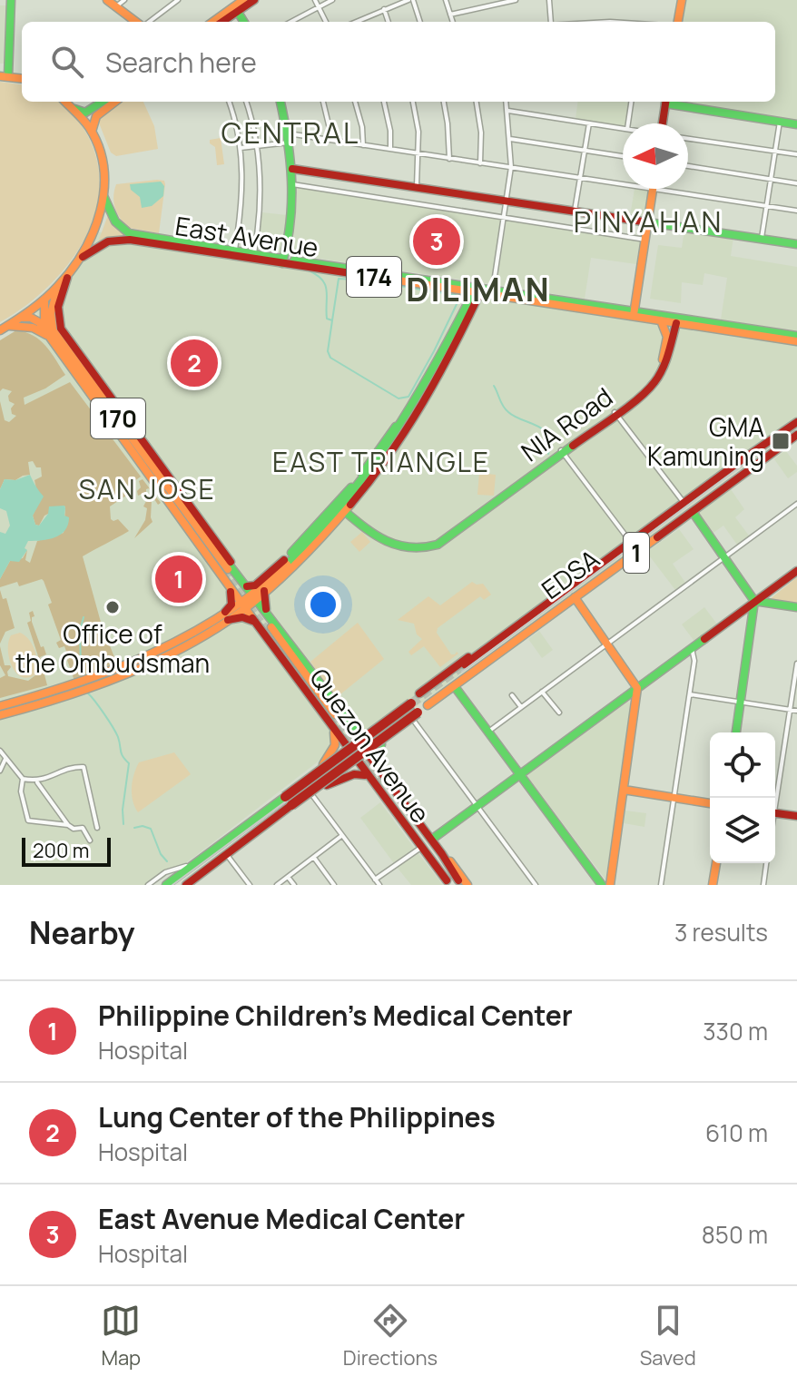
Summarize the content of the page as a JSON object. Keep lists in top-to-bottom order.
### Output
{
  "streets": {
    "main road": [
      "East Avenue",
      "174",
      "170",
      "NIA Road",
      "1",
      "EDSA",
      "Quezon Avenue"
    ]
  },
  "crossings": [
    ["East Avenue", "170"],
    ["East Avenue", "NIA Road"],
    ["170", "Quezon Avenue"]
  ],
  "districts": [
    "CENTRAL",
    "PINYAHAN",
    "DILIMAN",
    "EAST TRIANGLE",
    "SAN JOSE"
  ],
  "places": {
    "transit": ["GMA Kamuning"],
    "other": ["Office of the Ombudsman"]
  },
  "scale_bar": "200 m",
  "north": "left",
  "page": {
    "search": "Search here",
    "pins": ["3", "2", "1"],
    "scale": "200 m",
    "heading": ["Nearby", "3 results"],
    "list": [
      {
        "mark": "1",
        "name": "Philippine Children's Medical Center",
        "note": "Hospital",
        "value": "330 m"
      },
      {
        "mark": "2",
        "name": "Lung Center of the Philippines",
        "note": "Hospital",
        "value": "610 m"
      },
      {
        "mark": "3",
        "name": "East Avenue Medical Center",
        "note": "Hospital",
        "value": "850 m"
      }
    ],
    "nav": ["Map", "Directions", "Saved"]
  }
}
